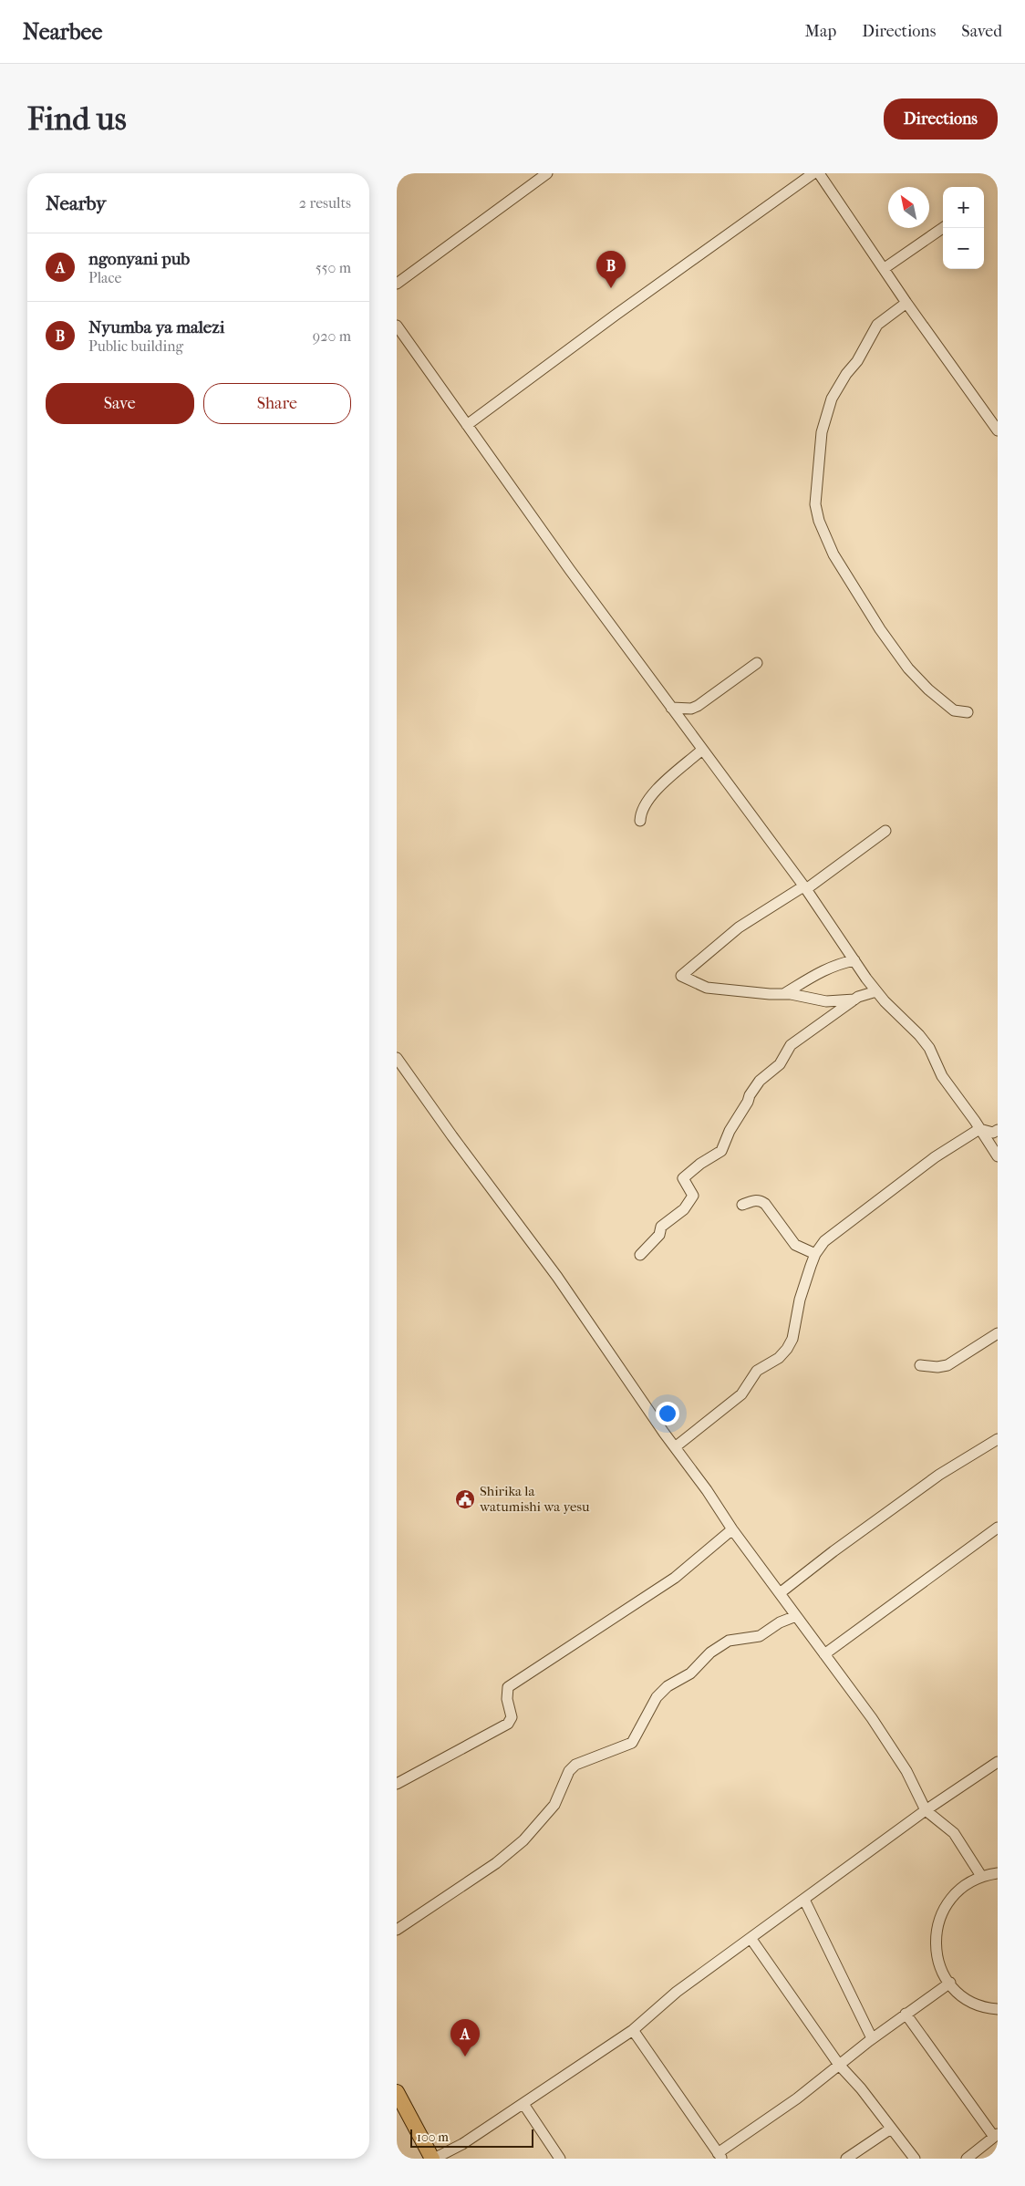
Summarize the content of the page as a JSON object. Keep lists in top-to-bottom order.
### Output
{
  "places": {
    "public building": ["Shirika la watumishi wa yesu"]
  },
  "scale_bar": "100 m",
  "north": "top left",
  "page": {
    "header": "Nearbee",
    "nav": ["Map", "Directions", "Saved"],
    "buttons": [
      "Directions",
      ["Save", "Share"]
    ],
    "title": "Find us",
    "heading": ["Nearby", "2 results"],
    "map_buttons": ["+", "−"],
    "list": [
      {
        "mark": "A",
        "name": "ngonyani pub",
        "note": "Place",
        "value": "550 m"
      },
      {
        "mark": "B",
        "name": "Nyumba ya malezi",
        "note": "Public building",
        "value": "920 m"
      }
    ],
    "pins": ["B", "A"],
    "scale": "100 m"
  }
}
